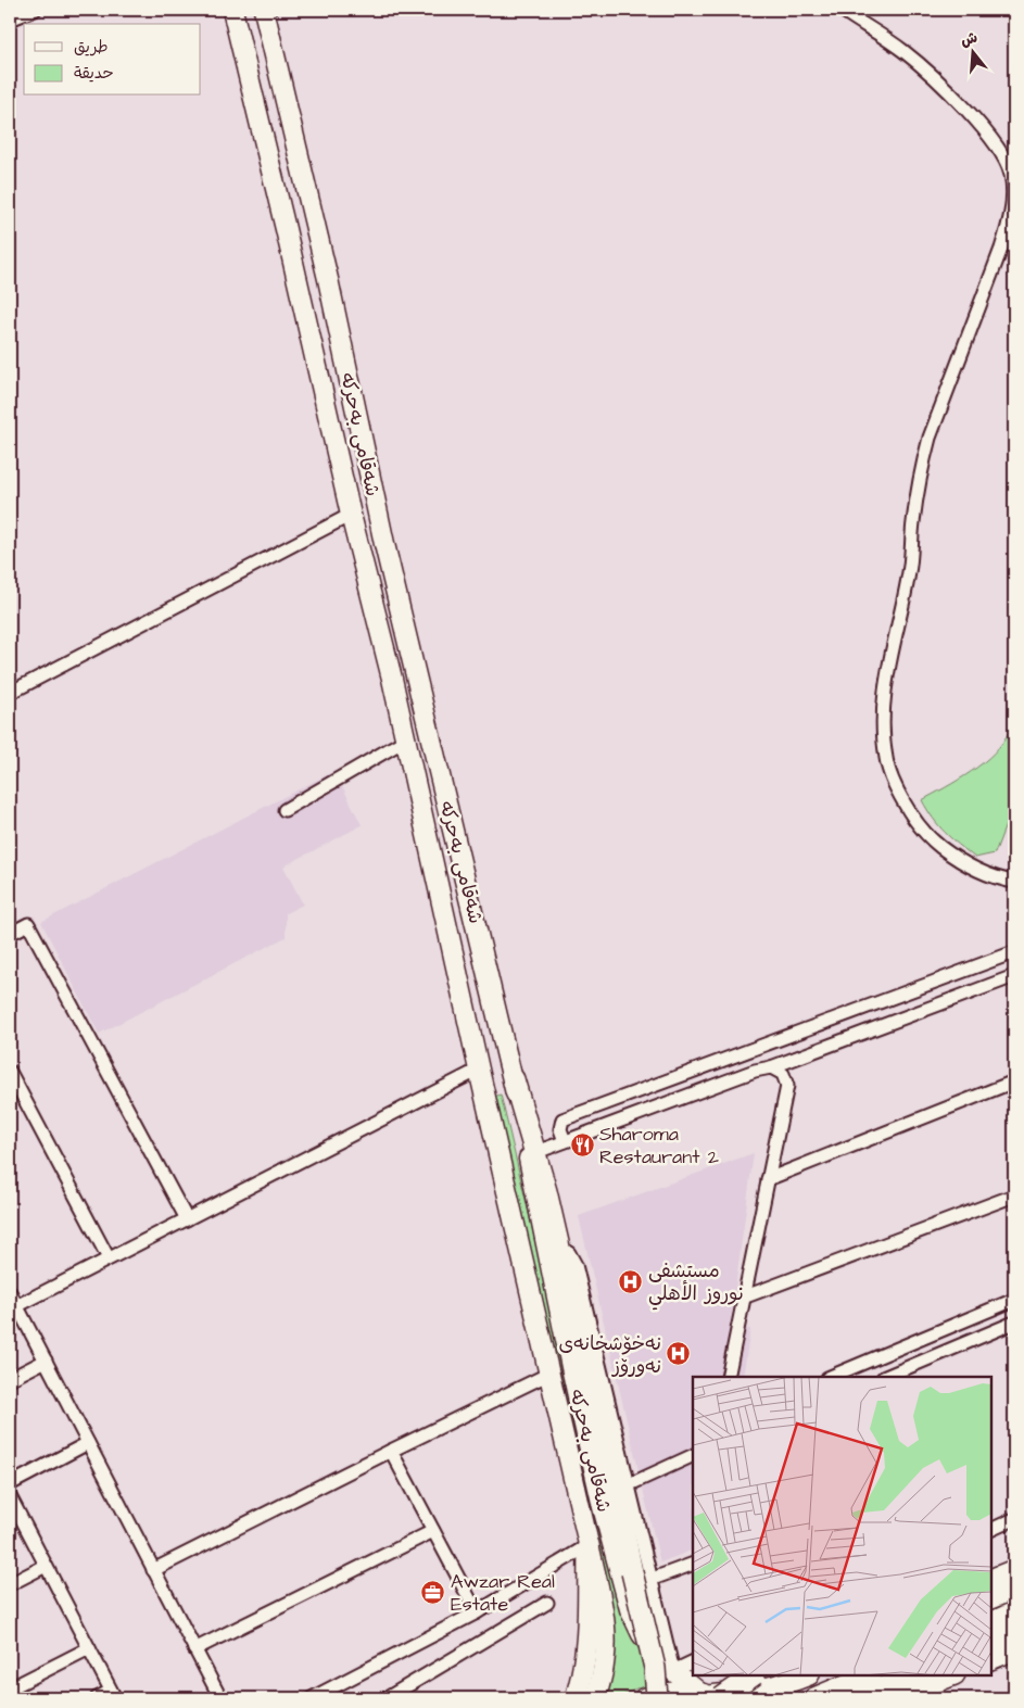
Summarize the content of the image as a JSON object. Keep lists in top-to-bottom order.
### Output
{
  "streets": {
    "main road": ["شەقامی بەحرکە"]
  },
  "places": {
    "restaurant": ["Sharoma Restaurant 2"],
    "hospital": ["مستشفى نوروز الأهلي", "نەخۆشخانەی نەورۆز"],
    "office": ["Awzar Real Estate"]
  },
  "legend": ["طريق", "حديقة"],
  "north": "top"
}
